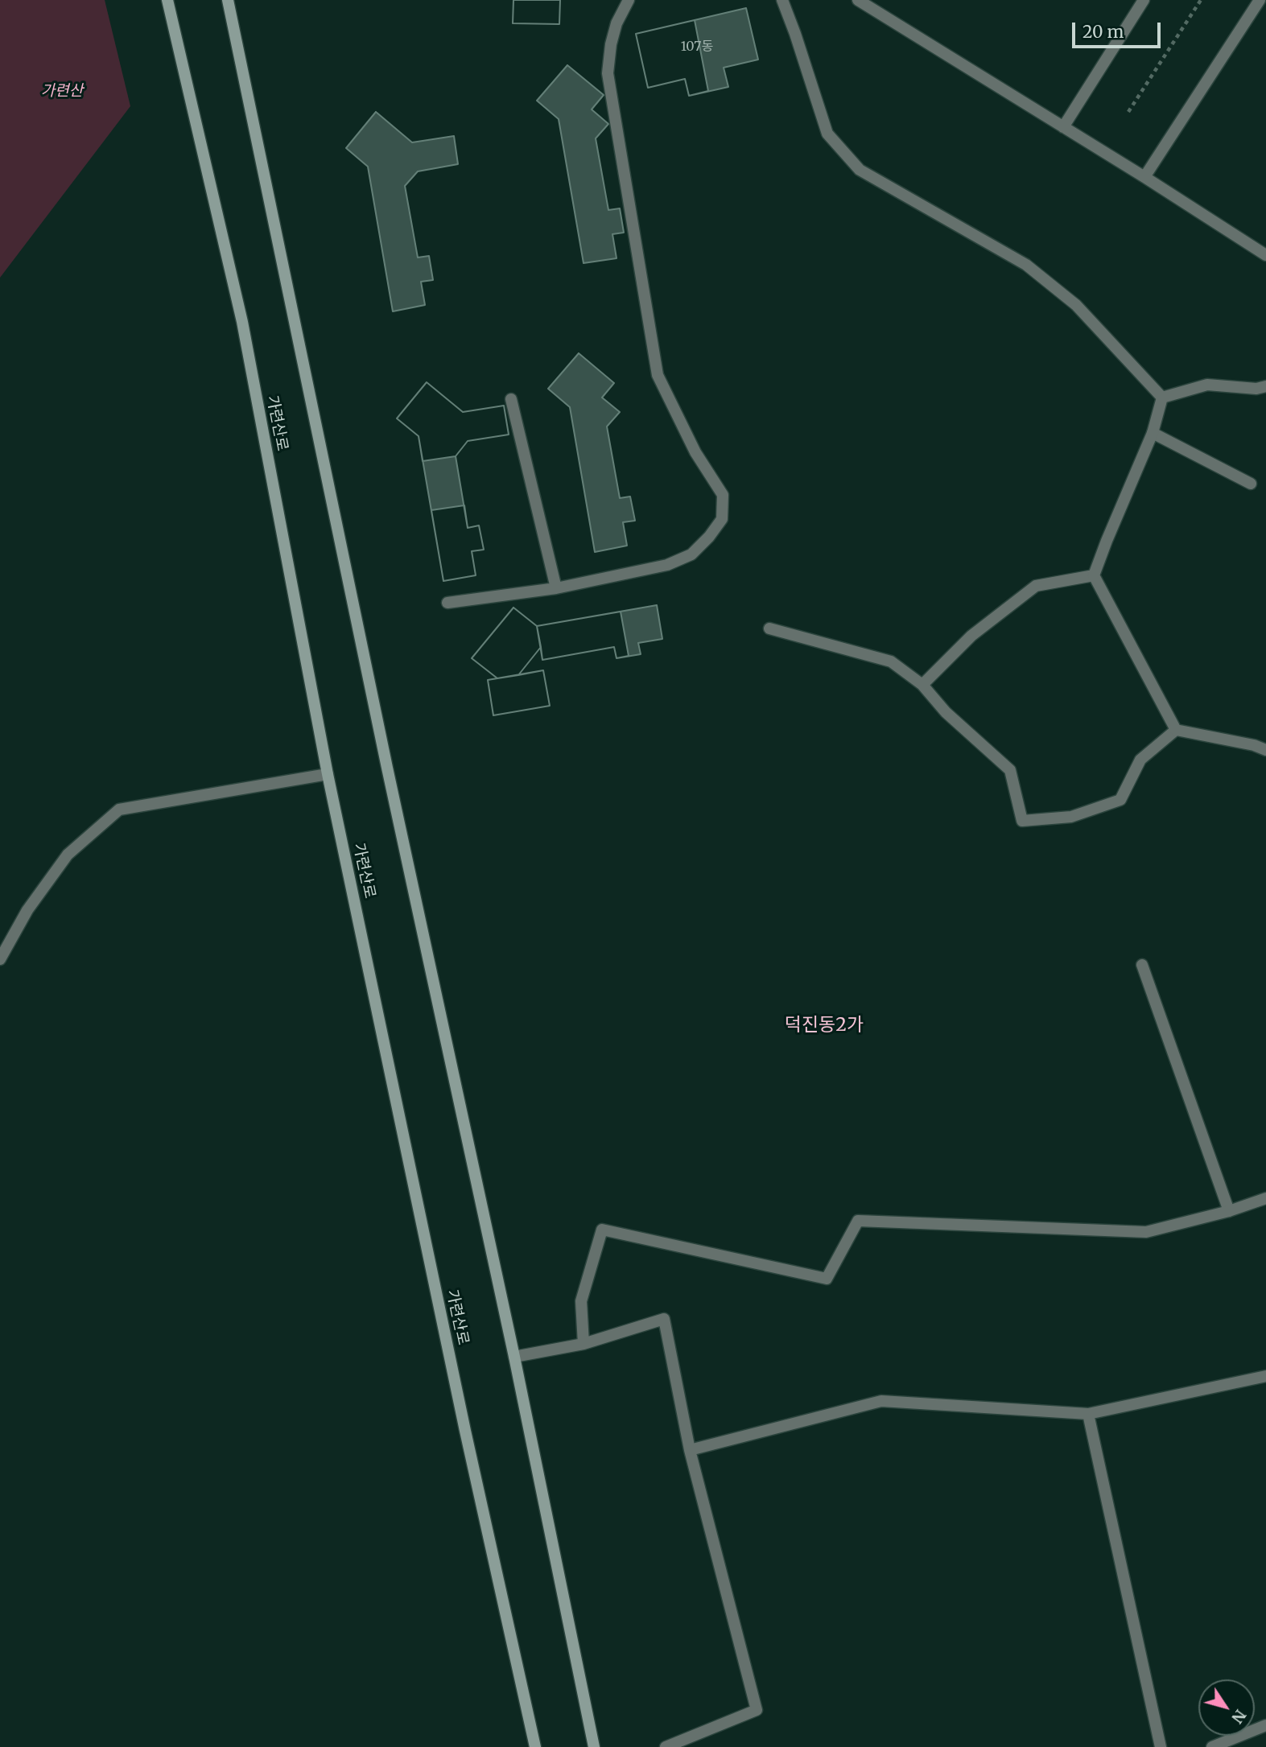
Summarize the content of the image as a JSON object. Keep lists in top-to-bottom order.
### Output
{
  "streets": {
    "street": ["가련산로"]
  },
  "districts": ["덕진동2가"],
  "parks": ["가련산"],
  "house_numbers": ["107동"],
  "scale_bar": "20 m",
  "north": "bottom right"
}
